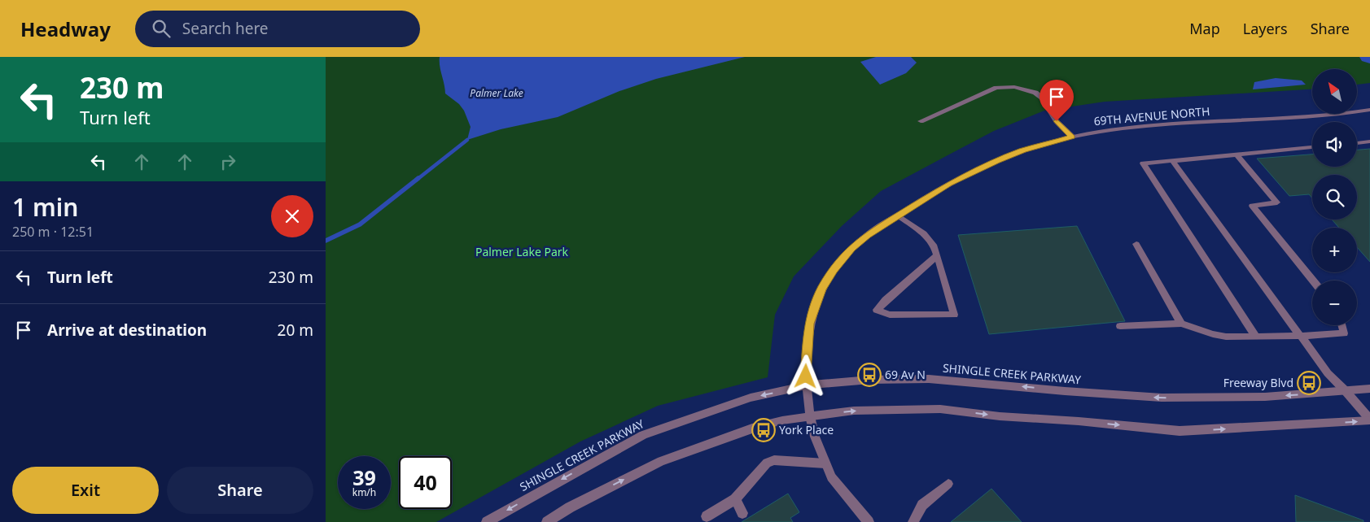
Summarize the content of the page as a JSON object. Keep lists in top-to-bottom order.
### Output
{
  "streets": {
    "street": ["69TH AVENUE NORTH", "SHINGLE CREEK PARKWAY"]
  },
  "crossings": [
    ["69TH AVENUE NORTH", "SHINGLE CREEK PARKWAY"]
  ],
  "water": ["Palmer Lake"],
  "parks": ["Palmer Lake Park"],
  "places": {
    "bus stop": ["69 Av N", "Freeway Blvd", "York Place"]
  },
  "north": "top left",
  "page": {
    "header": "Headway",
    "search": "Search here",
    "nav": ["Map", "Layers", "Share"],
    "turn": ["230 m", "Turn left"],
    "map_buttons": ["+", "−"],
    "heading": ["1 min", "250 m · 12:51"],
    "list": [
      {
        "name": "Turn left",
        "value": "230 m"
      },
      {
        "name": "Arrive at destination",
        "value": "20 m"
      }
    ],
    "speed": "39 km/h",
    "limit": "40",
    "buttons": ["Exit", "Share"]
  }
}
